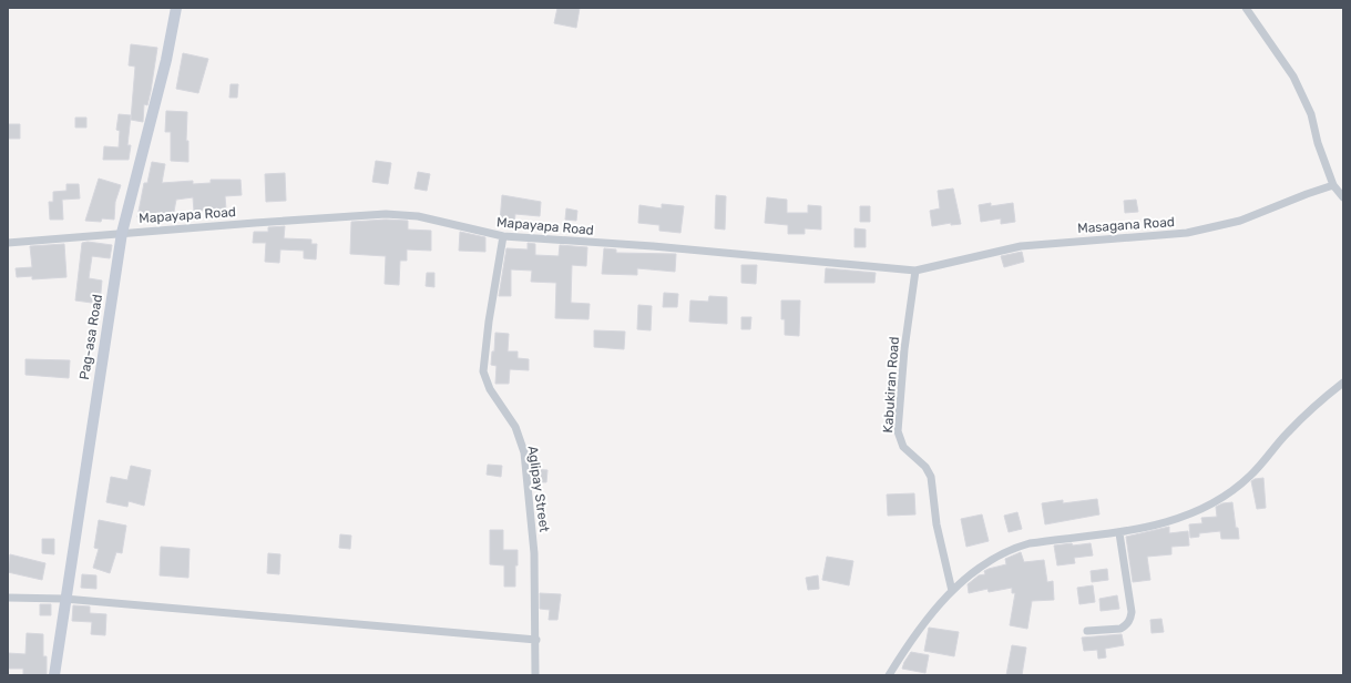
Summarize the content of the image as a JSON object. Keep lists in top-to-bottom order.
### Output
{
  "streets": {
    "main road": ["Pag-asa Road"],
    "street": [
      "Mapayapa Road",
      "Masagana Road",
      "Kabukiran Road",
      "Aglipay Street"
    ]
  },
  "crossings": [
    ["Mapayapa Road", "Masagana Road"],
    ["Mapayapa Road", "Pag-asa Road"],
    ["Mapayapa Road", "Kabukiran Road"],
    ["Mapayapa Road", "Aglipay Street"],
    ["Masagana Road", "Kabukiran Road"]
  ]
}
